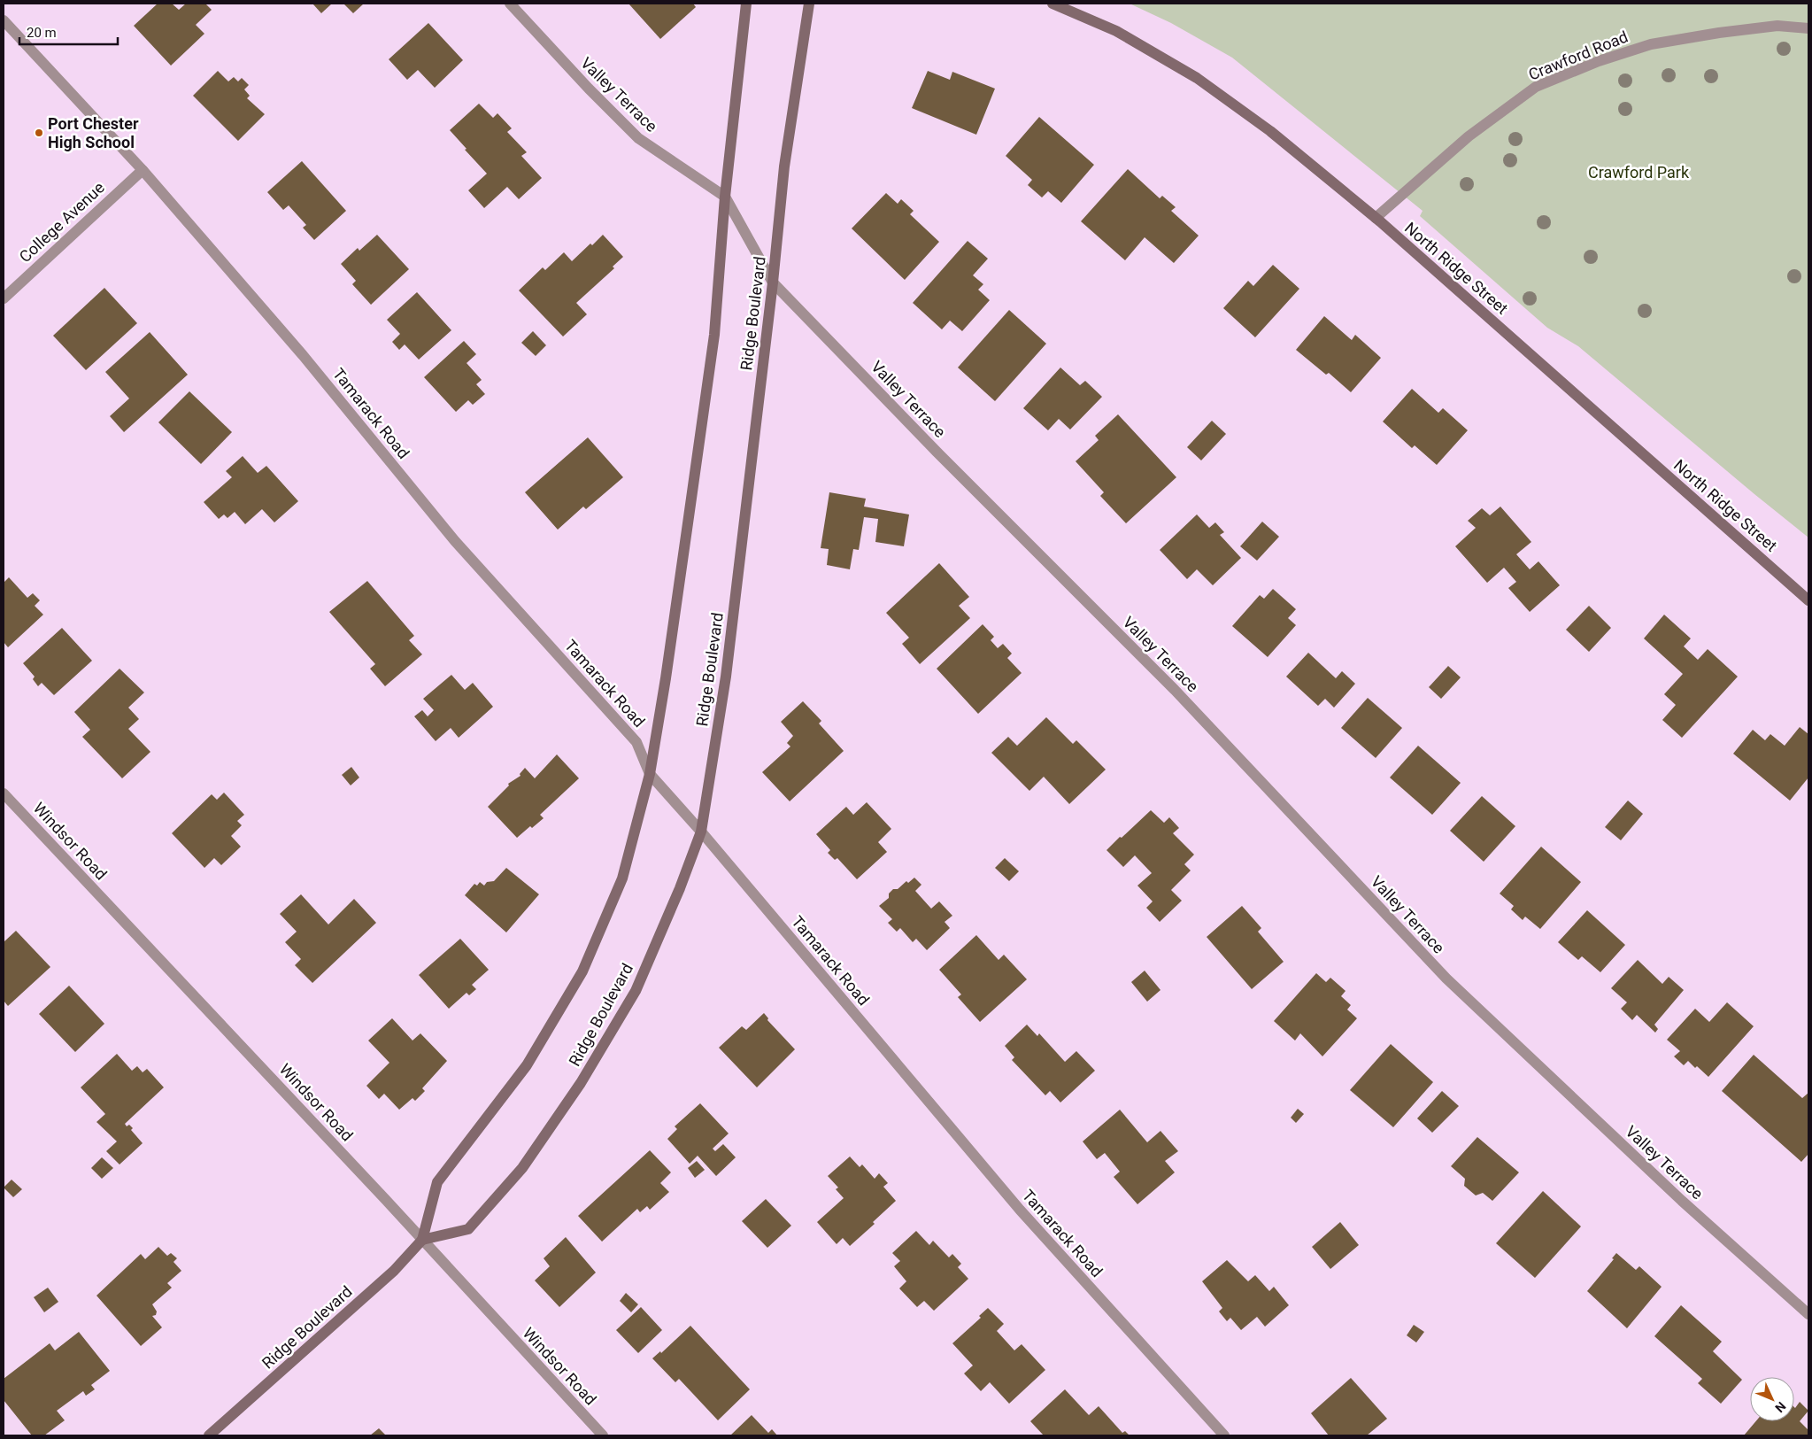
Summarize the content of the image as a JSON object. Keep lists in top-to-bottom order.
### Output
{
  "streets": {
    "street": [
      "Crawford Road",
      "Valley Terrace",
      "College Avenue",
      "North Ridge Street",
      "Ridge Boulevard",
      "Tamarack Road",
      "Windsor Road"
    ]
  },
  "crossings": [
    ["Crawford Road", "North Ridge Street"],
    ["Valley Terrace", "Ridge Boulevard"],
    ["College Avenue", "Tamarack Road"],
    ["Ridge Boulevard", "Tamarack Road"],
    ["Ridge Boulevard", "Windsor Road"]
  ],
  "parks": ["Crawford Park"],
  "places": ["Port Chester High School"],
  "scale_bar": "20 m",
  "north": "bottom right"
}
